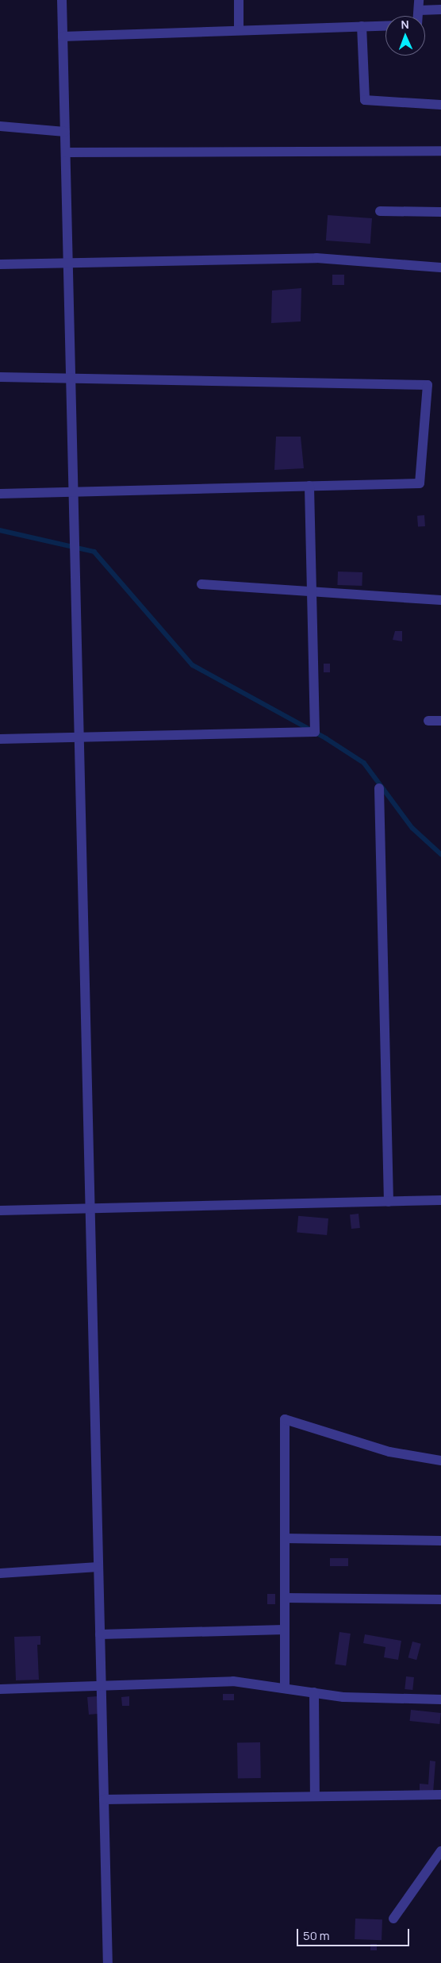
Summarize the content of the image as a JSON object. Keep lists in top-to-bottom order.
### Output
{
  "scale_bar": "50 m",
  "north": "top"
}
